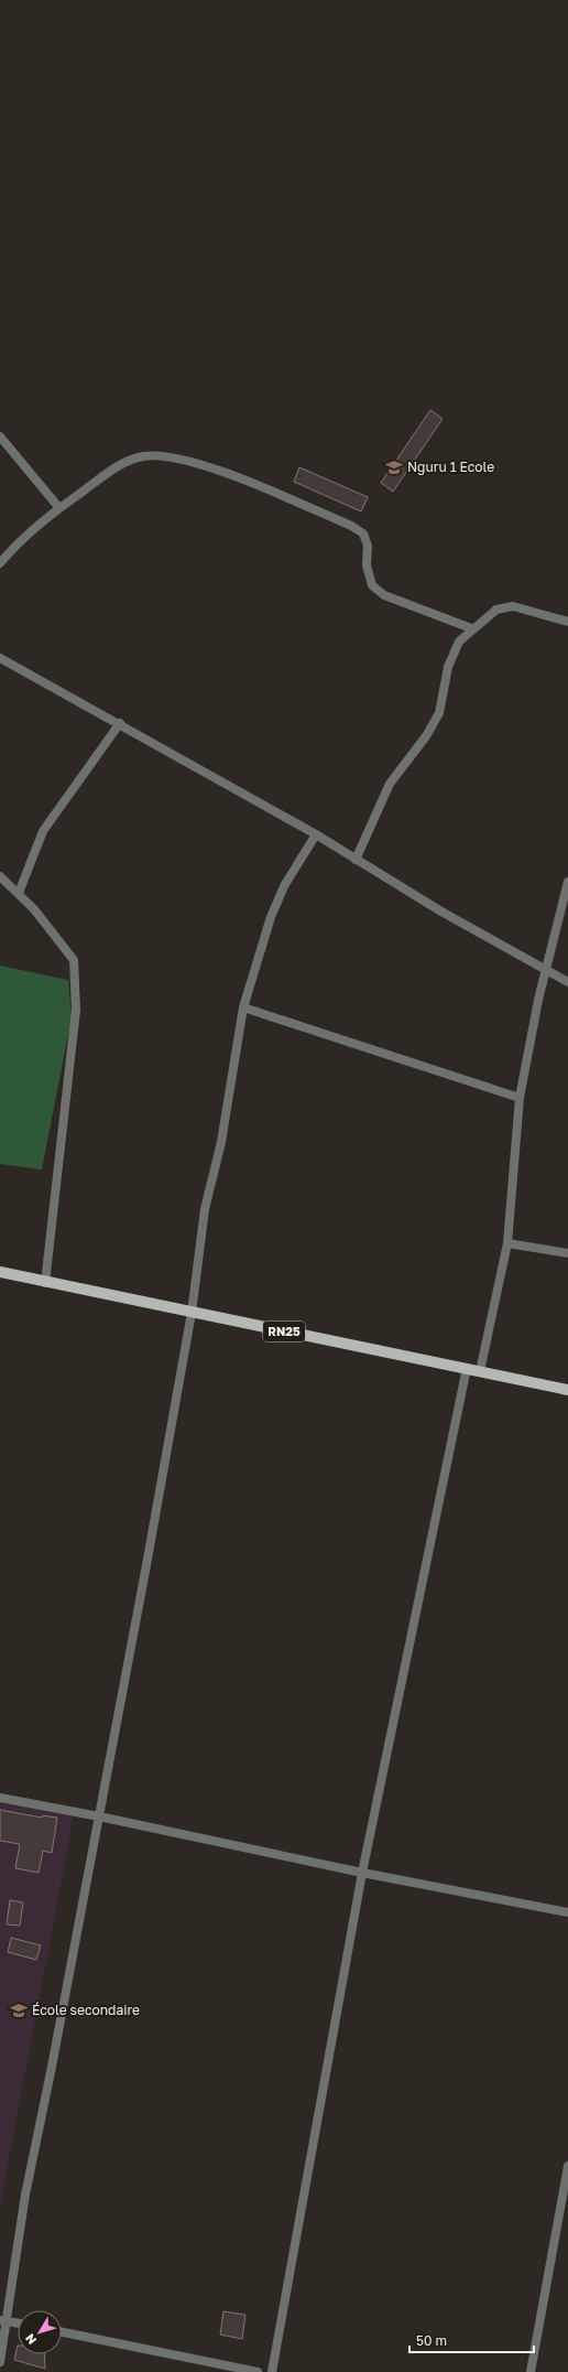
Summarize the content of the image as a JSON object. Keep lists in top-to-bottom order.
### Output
{
  "streets": {
    "main road": ["RN25"]
  },
  "places": {
    "school or university": ["Nguru 1 Ecole", "École secondaire"]
  },
  "scale_bar": "50 m",
  "north": "bottom left"
}
